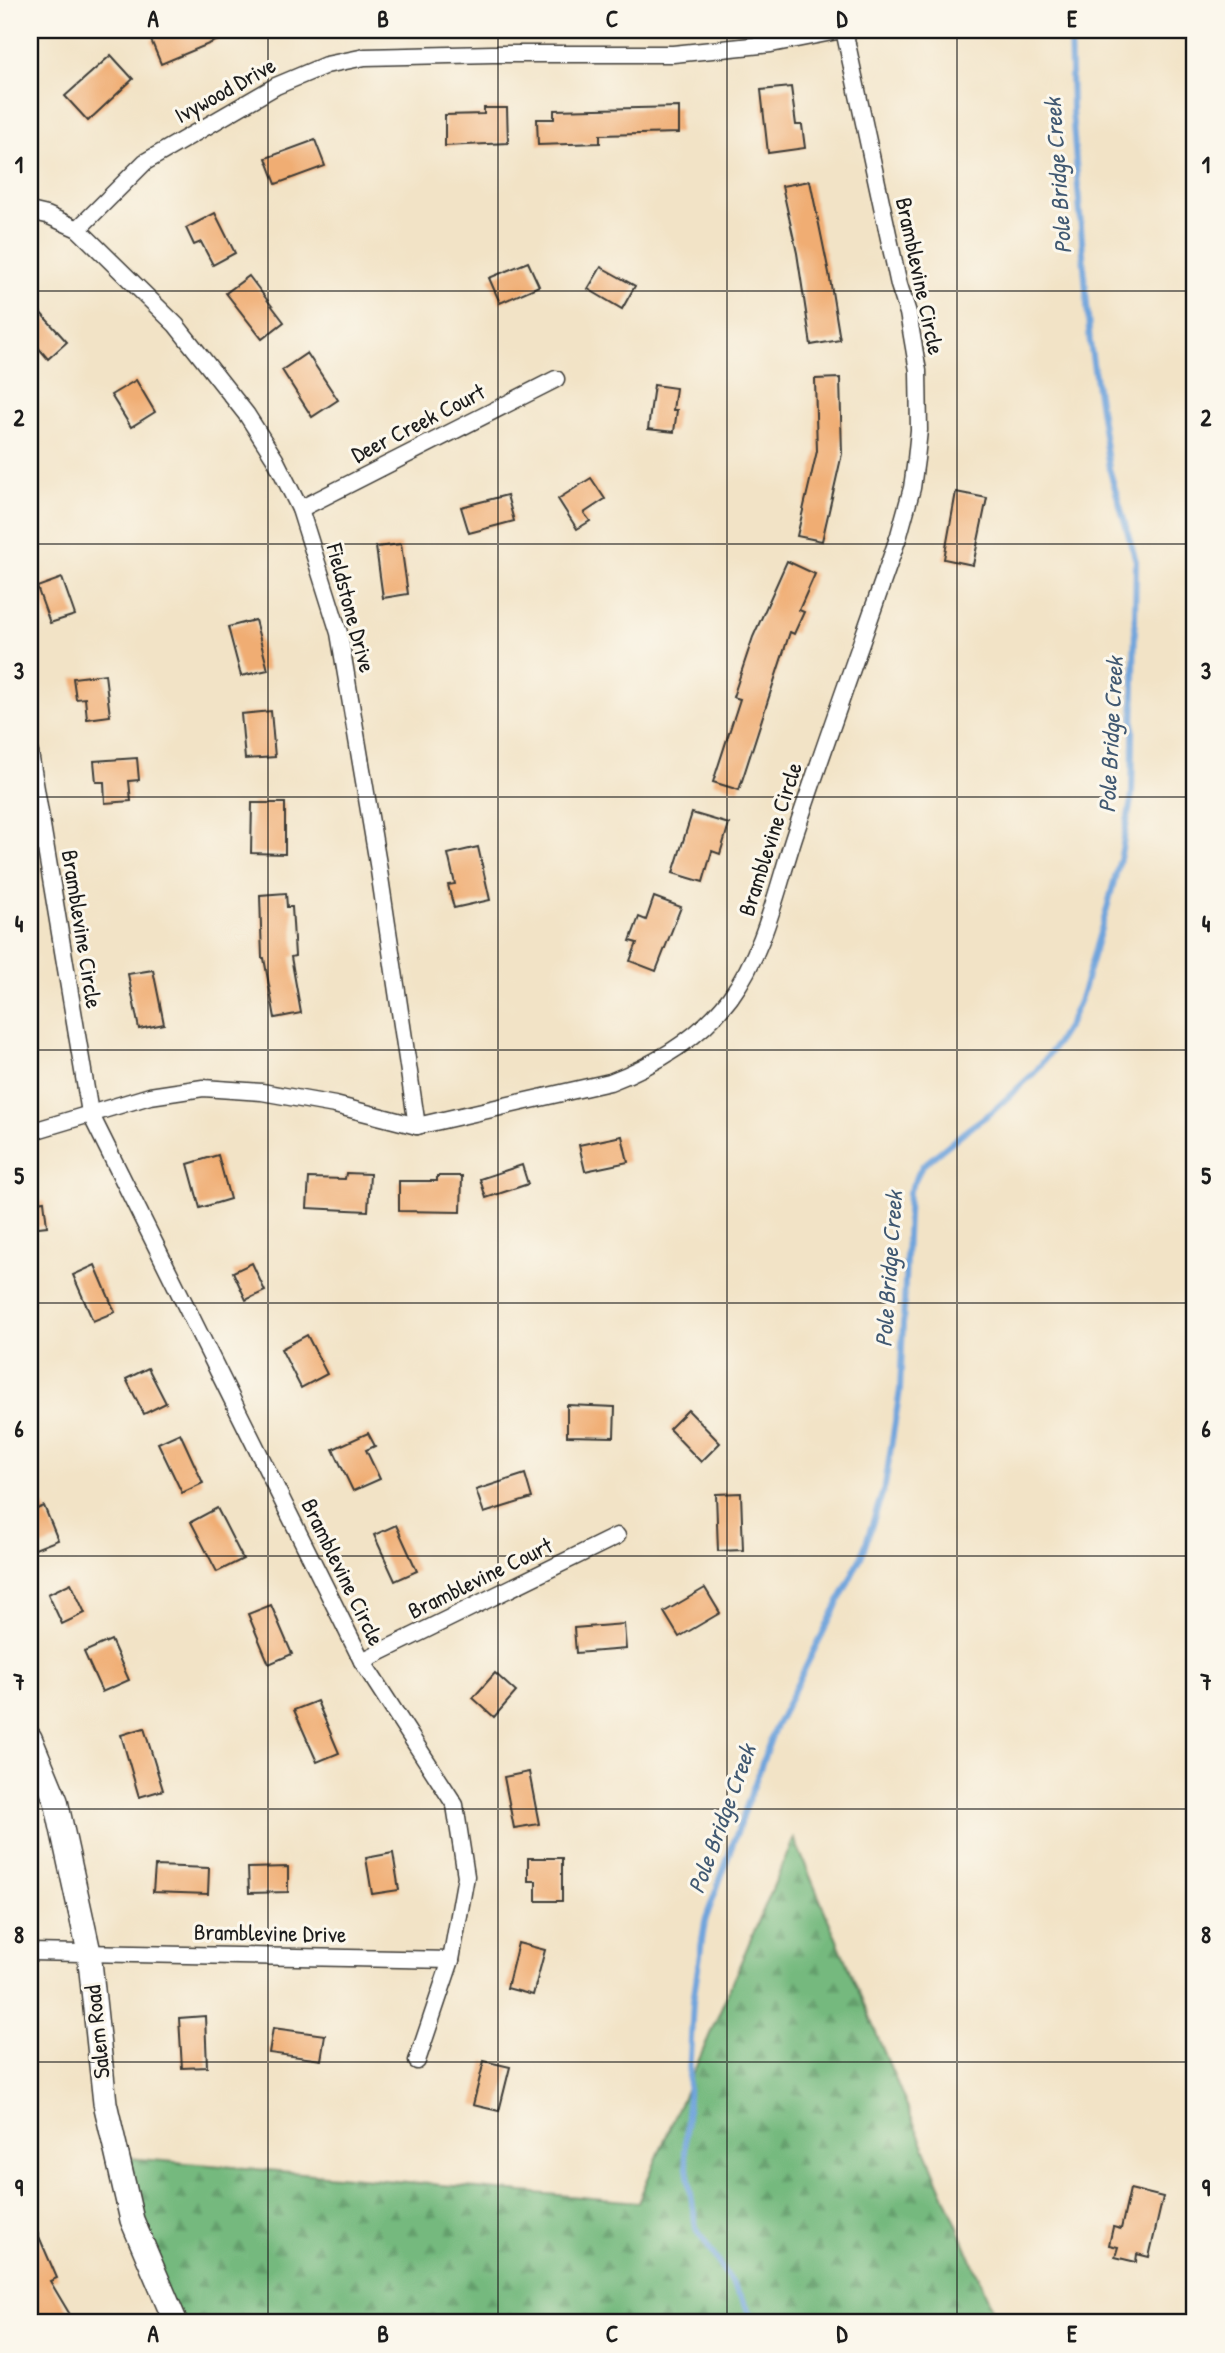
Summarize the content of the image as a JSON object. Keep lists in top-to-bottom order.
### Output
{
  "streets": {
    "street": [
      "Ivywood Drive",
      "Bramblevine Circle",
      "Deer Creek Court",
      "Fieldstone Drive",
      "Bramblevine Court",
      "Bramblevine Drive",
      "Salem Road"
    ]
  },
  "crossings": [
    ["Ivywood Drive", "Bramblevine Circle"],
    ["Ivywood Drive", "Fieldstone Drive"],
    ["Bramblevine Circle", "Fieldstone Drive"],
    ["Bramblevine Circle", "Bramblevine Court"],
    ["Bramblevine Circle", "Bramblevine Drive"],
    ["Deer Creek Court", "Fieldstone Drive"],
    ["Bramblevine Drive", "Salem Road"]
  ],
  "water": ["Pole Bridge Creek"],
  "grid": {
    "columns": [
      "A",
      "B",
      "C",
      "D",
      "E"
    ],
    "rows": [
      "1",
      "2",
      "3",
      "4",
      "5",
      "6",
      "7",
      "8",
      "9"
    ]
  }
}
